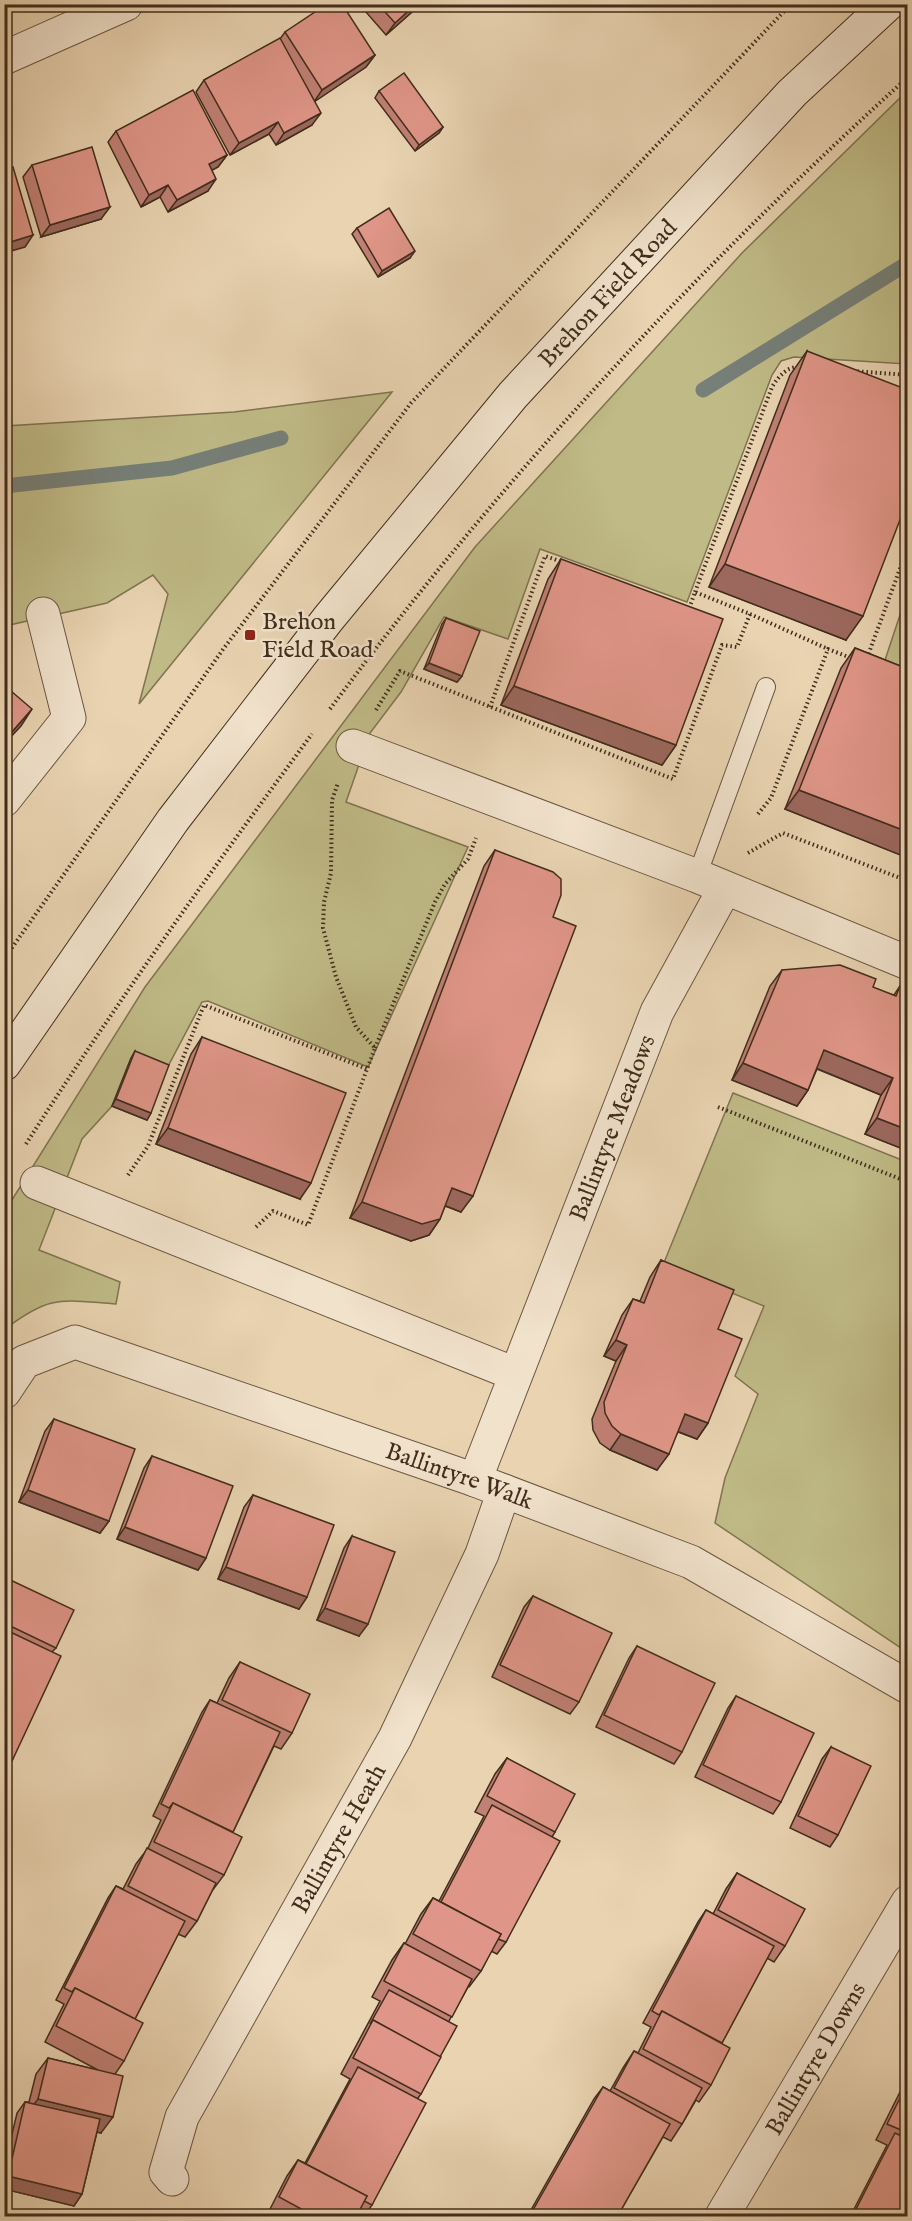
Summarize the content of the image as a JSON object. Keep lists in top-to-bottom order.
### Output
{
  "streets": {
    "street": [
      "Brehon Field Road",
      "Ballintyre Meadows",
      "Ballintyre Walk",
      "Ballintyre Heath",
      "Ballintyre Downs"
    ]
  },
  "crossings": [
    ["Ballintyre Meadows", "Ballintyre Walk"],
    ["Ballintyre Meadows", "Ballintyre Heath"],
    ["Ballintyre Walk", "Ballintyre Heath"]
  ],
  "places": {
    "transit": ["Brehon Field Road"]
  }
}
